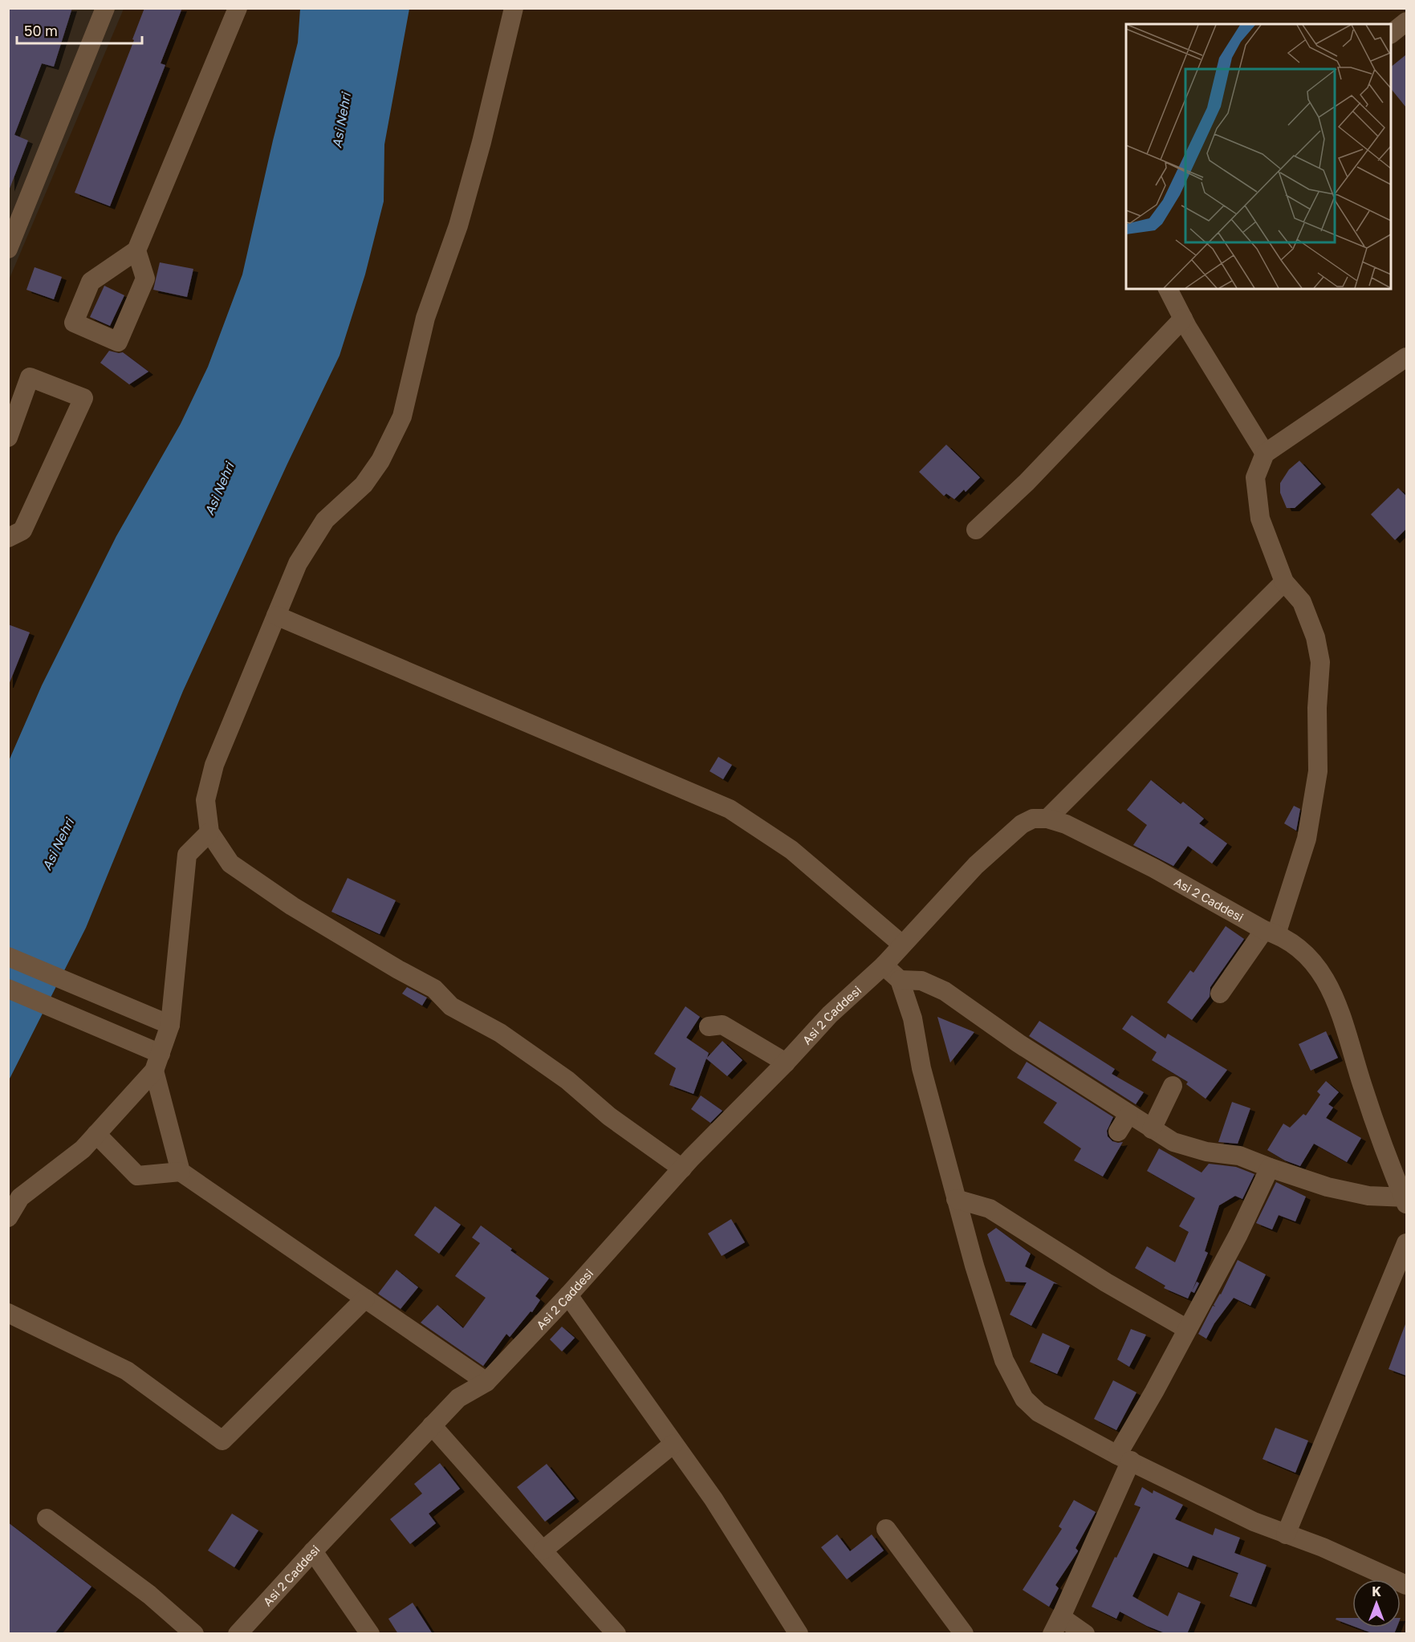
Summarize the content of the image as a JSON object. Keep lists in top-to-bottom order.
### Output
{
  "streets": {
    "street": ["Asi 2 Caddesi"]
  },
  "water": ["Asi Nehri"],
  "scale_bar": "50 m",
  "north": "top"
}
